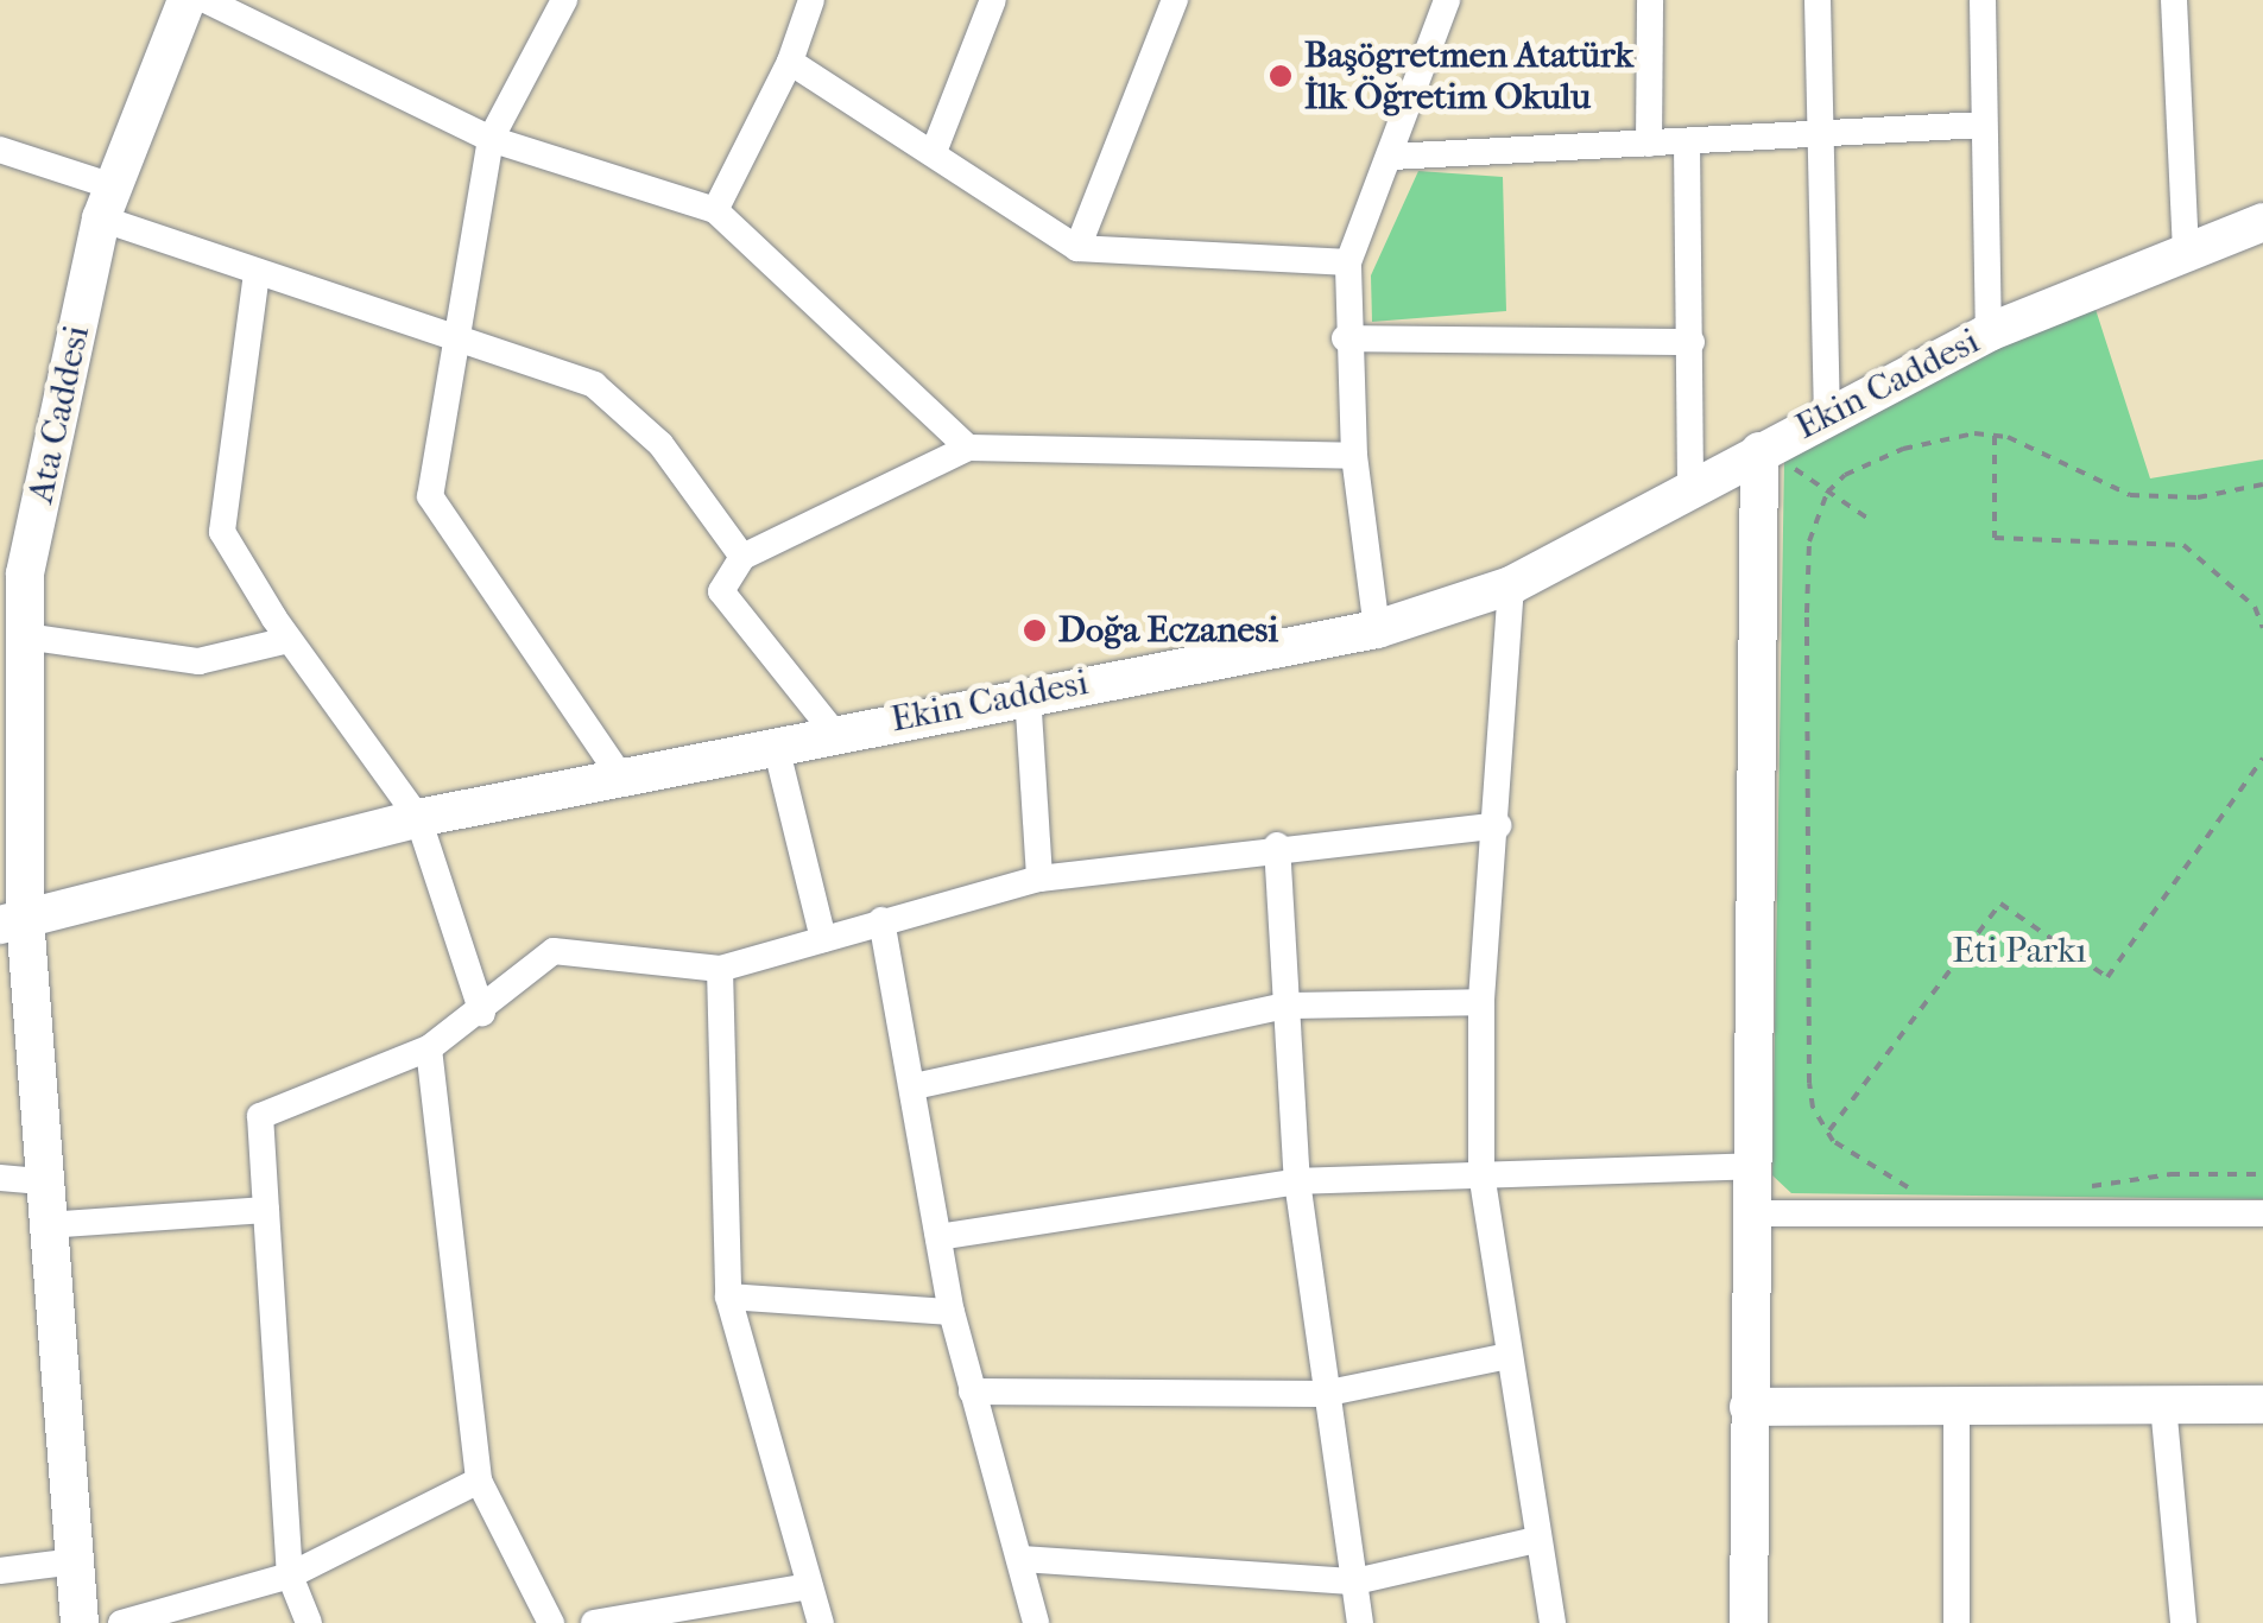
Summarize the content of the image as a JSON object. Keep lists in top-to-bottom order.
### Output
{
  "streets": {
    "street": ["Ekin Caddesi", "Ata Caddesi"]
  },
  "crossings": [
    ["Ekin Caddesi", "Ata Caddesi"]
  ],
  "parks": ["Eti Parkı"],
  "places": ["Başögretmen Atatürk İlk Öğretim Okulu", "Doğa Eczanesi"]
}
